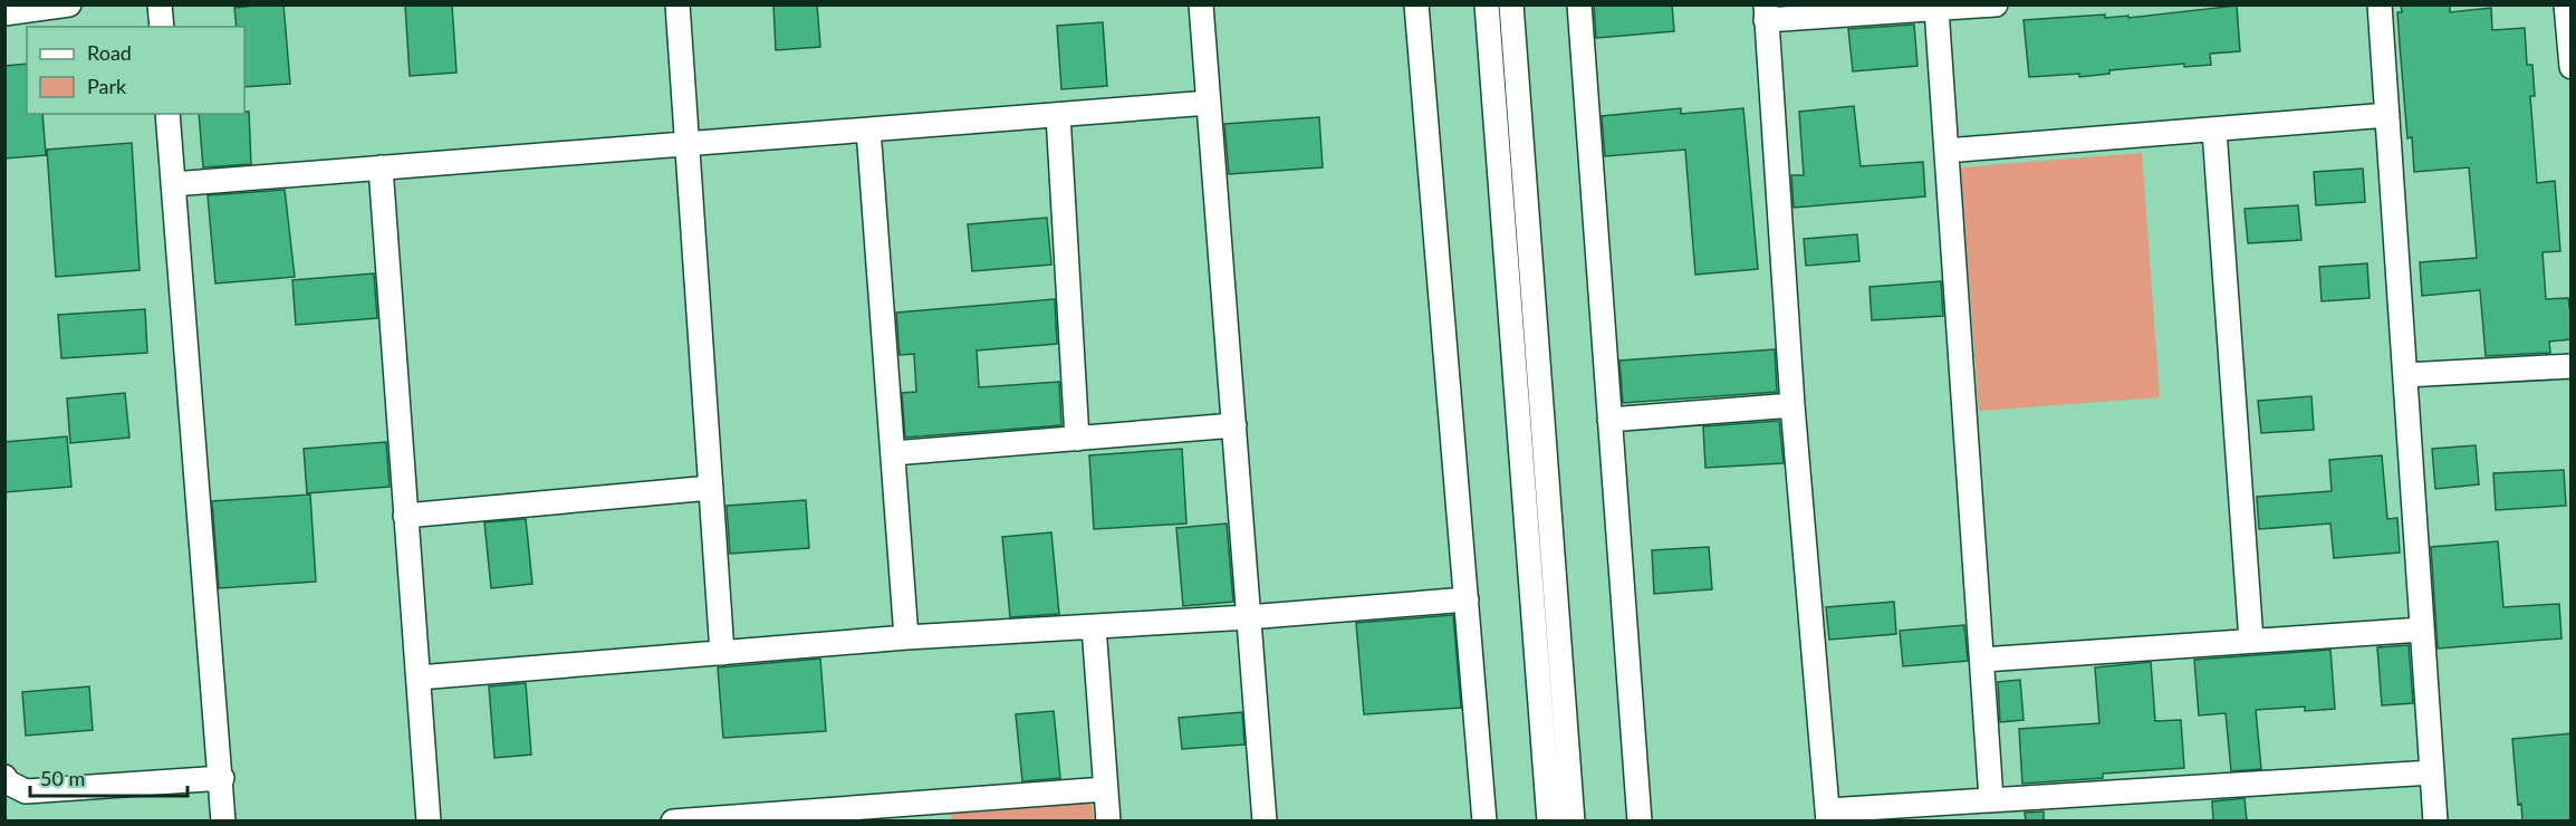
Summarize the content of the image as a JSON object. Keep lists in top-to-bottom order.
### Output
{
  "legend": ["Road", "Park"],
  "scale_bar": "50 m"
}
